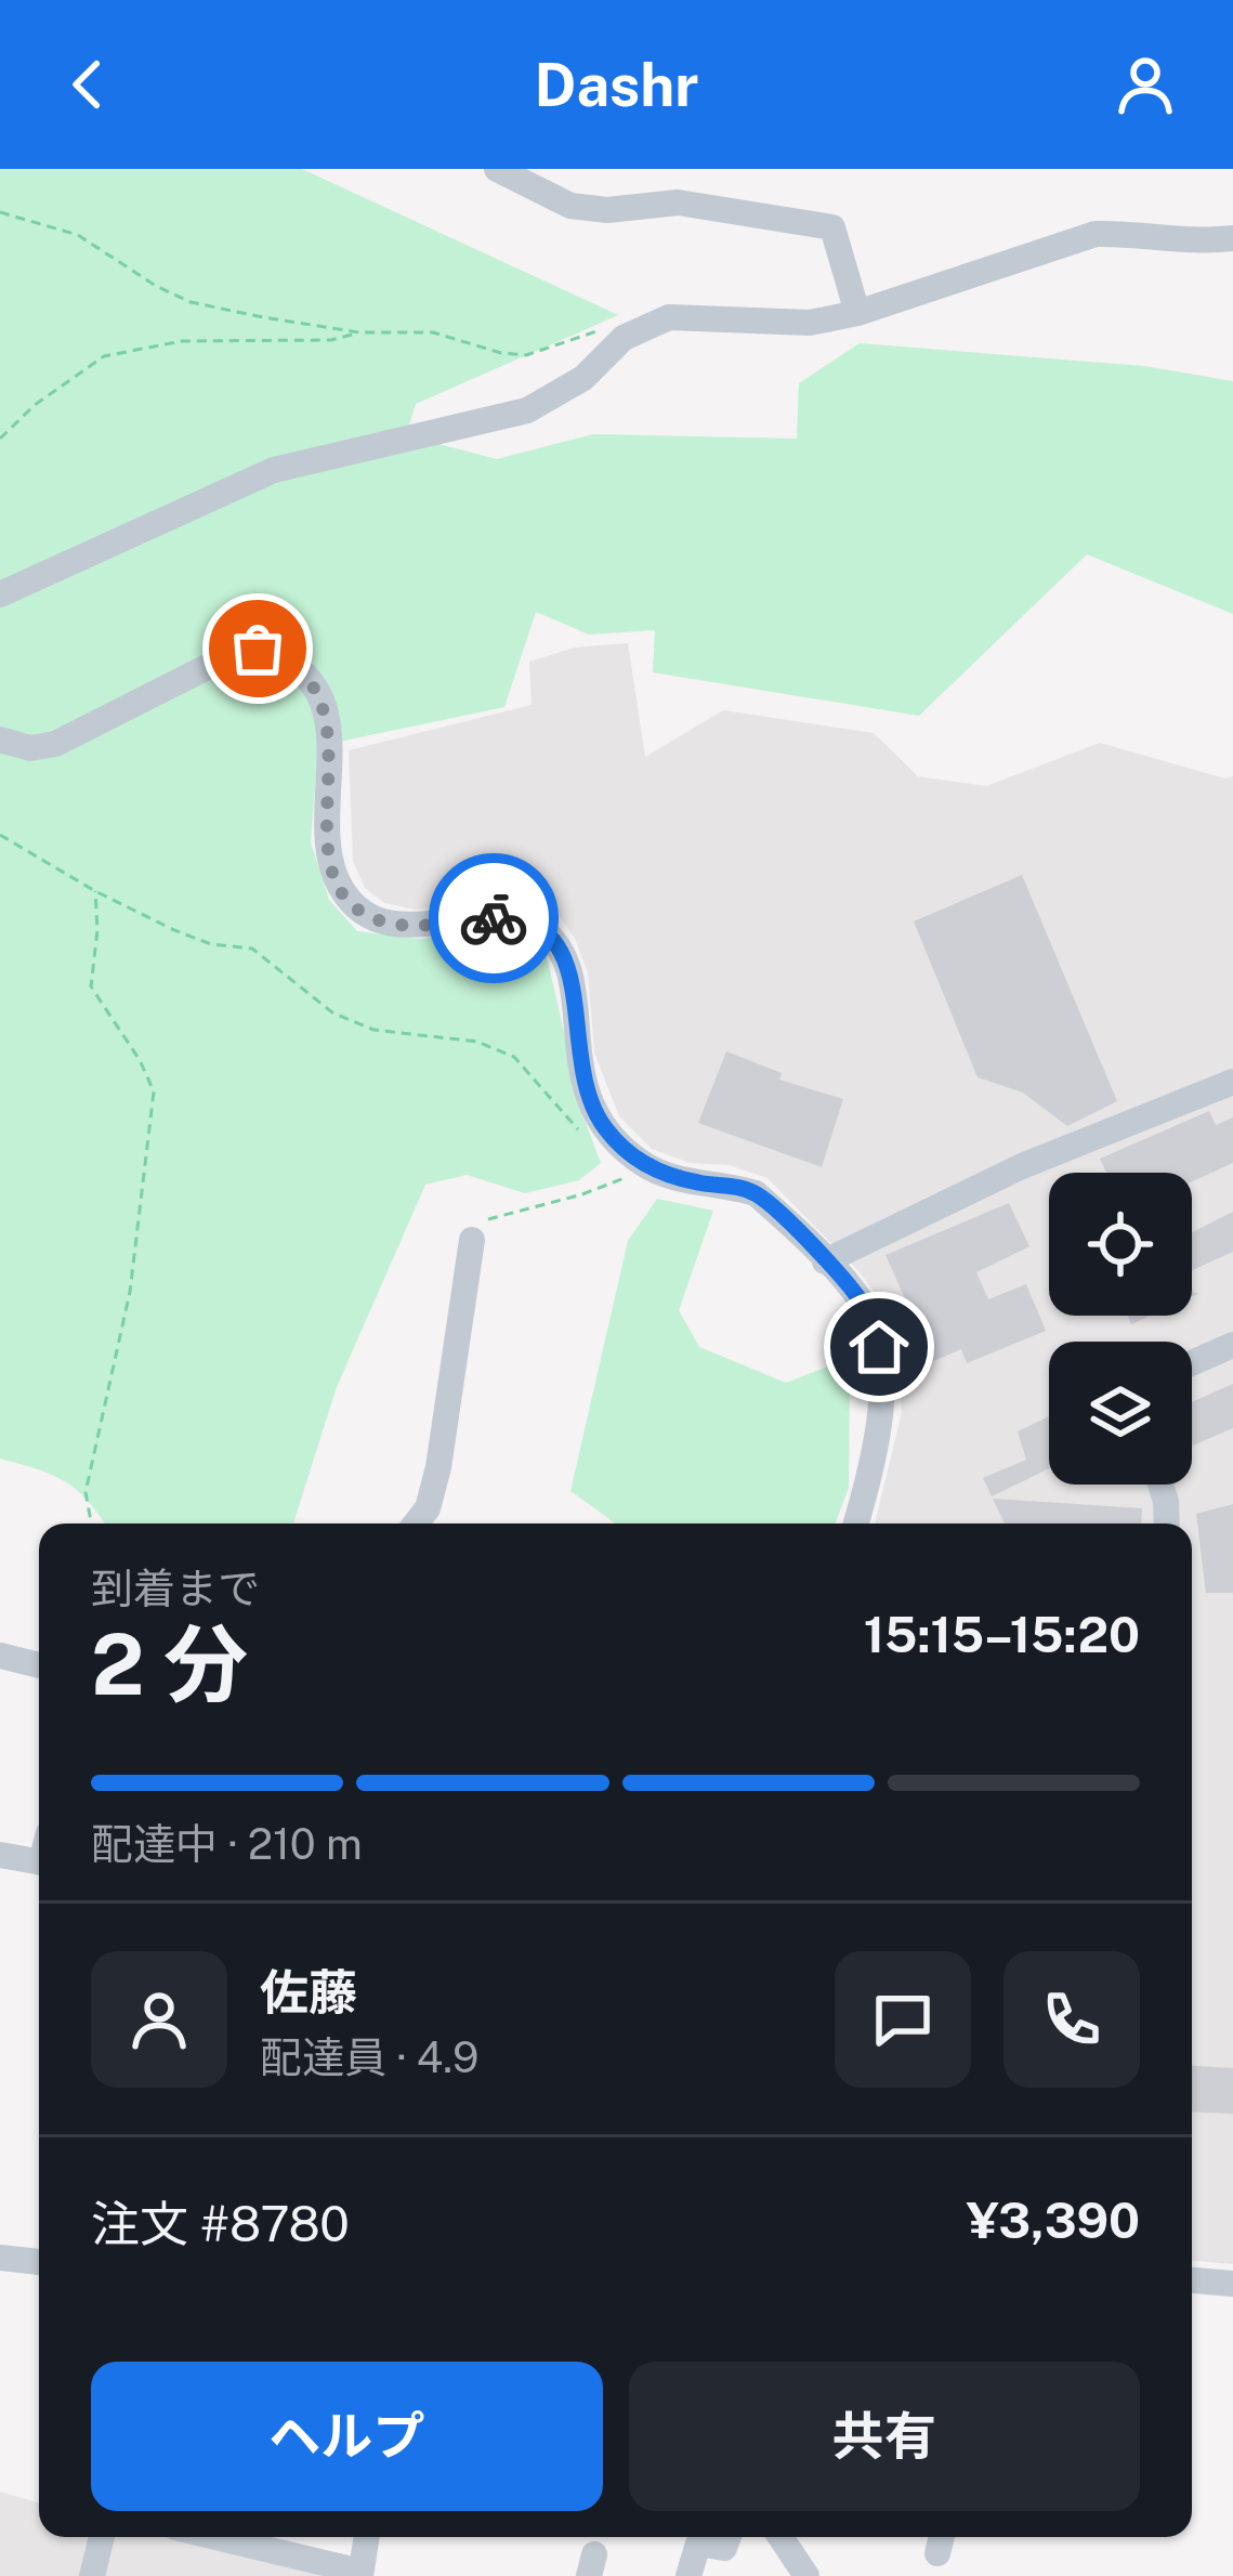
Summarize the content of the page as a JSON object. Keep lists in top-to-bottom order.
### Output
{
  "page": {
    "header": "Dashr",
    "heading": ["2 分", "到着まで", "15:15–15:20"],
    "panel": [
      "佐藤",
      "配達員 · 4.9",
      "注文 #8780",
      "¥3,390"
    ],
    "bar": "配達中 · 210 m",
    "buttons": ["ヘルプ", "共有"]
  }
}
